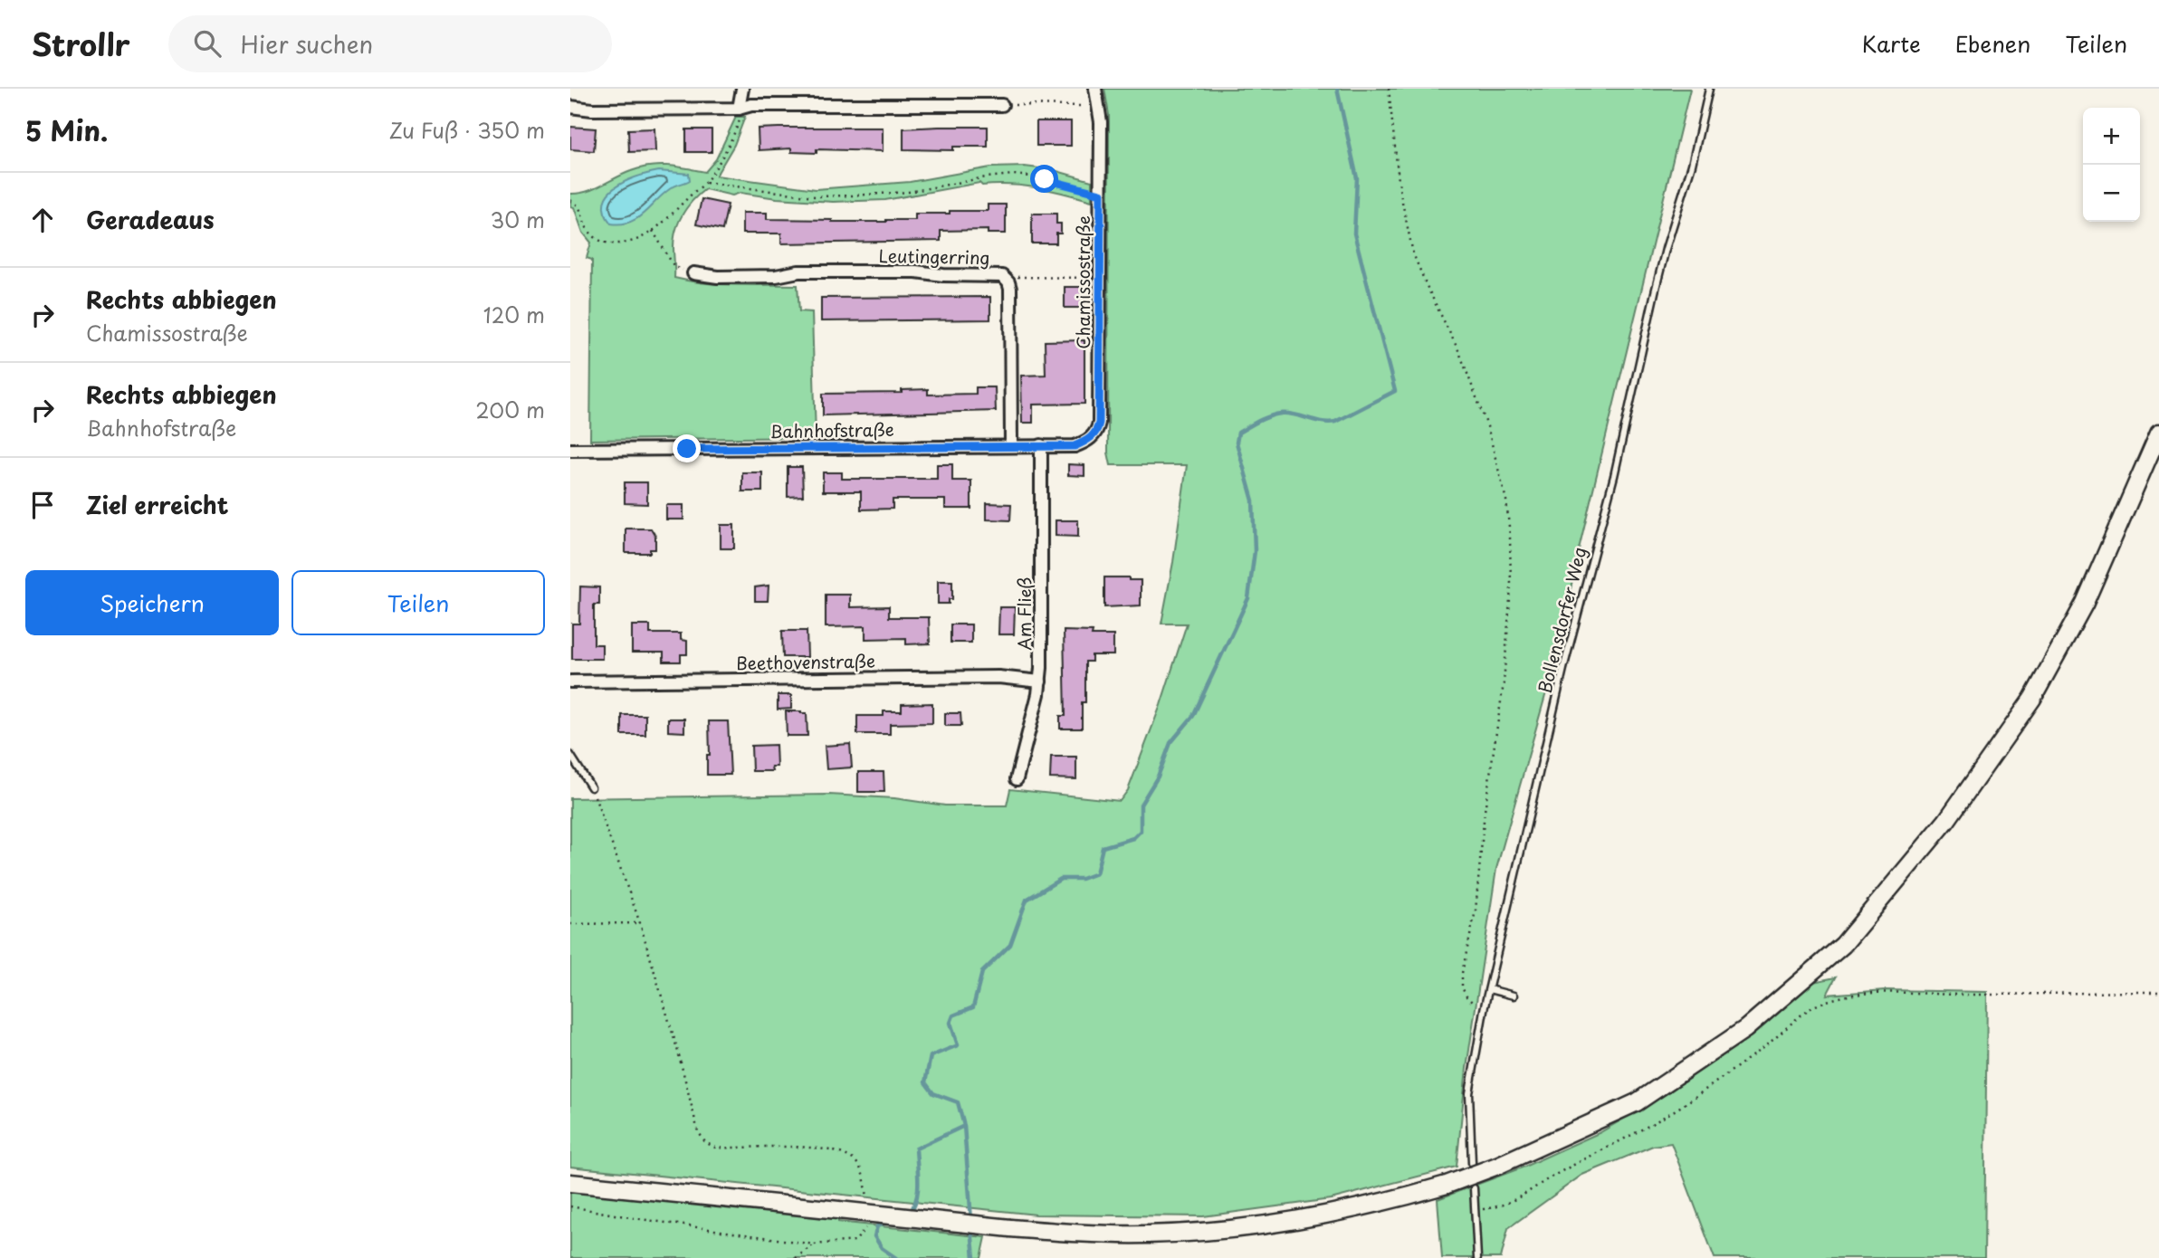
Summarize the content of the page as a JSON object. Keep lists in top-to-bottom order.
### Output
{
  "streets": {
    "street": [
      "Leutingerring",
      "Chamissostraße",
      "Bahnhofstraße",
      "Am Fließ",
      "Beethovenstraße"
    ],
    "lane": ["Bollensdorfer Weg"]
  },
  "crossings": [
    ["Leutingerring", "Bahnhofstraße"],
    ["Chamissostraße", "Bahnhofstraße"],
    ["Bahnhofstraße", "Am Fließ"],
    ["Am Fließ", "Beethovenstraße"]
  ],
  "page": {
    "header": "Strollr",
    "search": "Hier suchen",
    "nav": ["Karte", "Ebenen", "Teilen"],
    "heading": ["5 Min.", "Zu Fuß · 350 m"],
    "map_buttons": ["+", "−"],
    "list": [
      ["Geradeaus", "30 m"],
      ["Rechts abbiegen", "Chamissostraße", "120 m"],
      ["Rechts abbiegen", "Bahnhofstraße", "200 m"],
      "Ziel erreicht"
    ],
    "buttons": ["Speichern", "Teilen"]
  }
}
